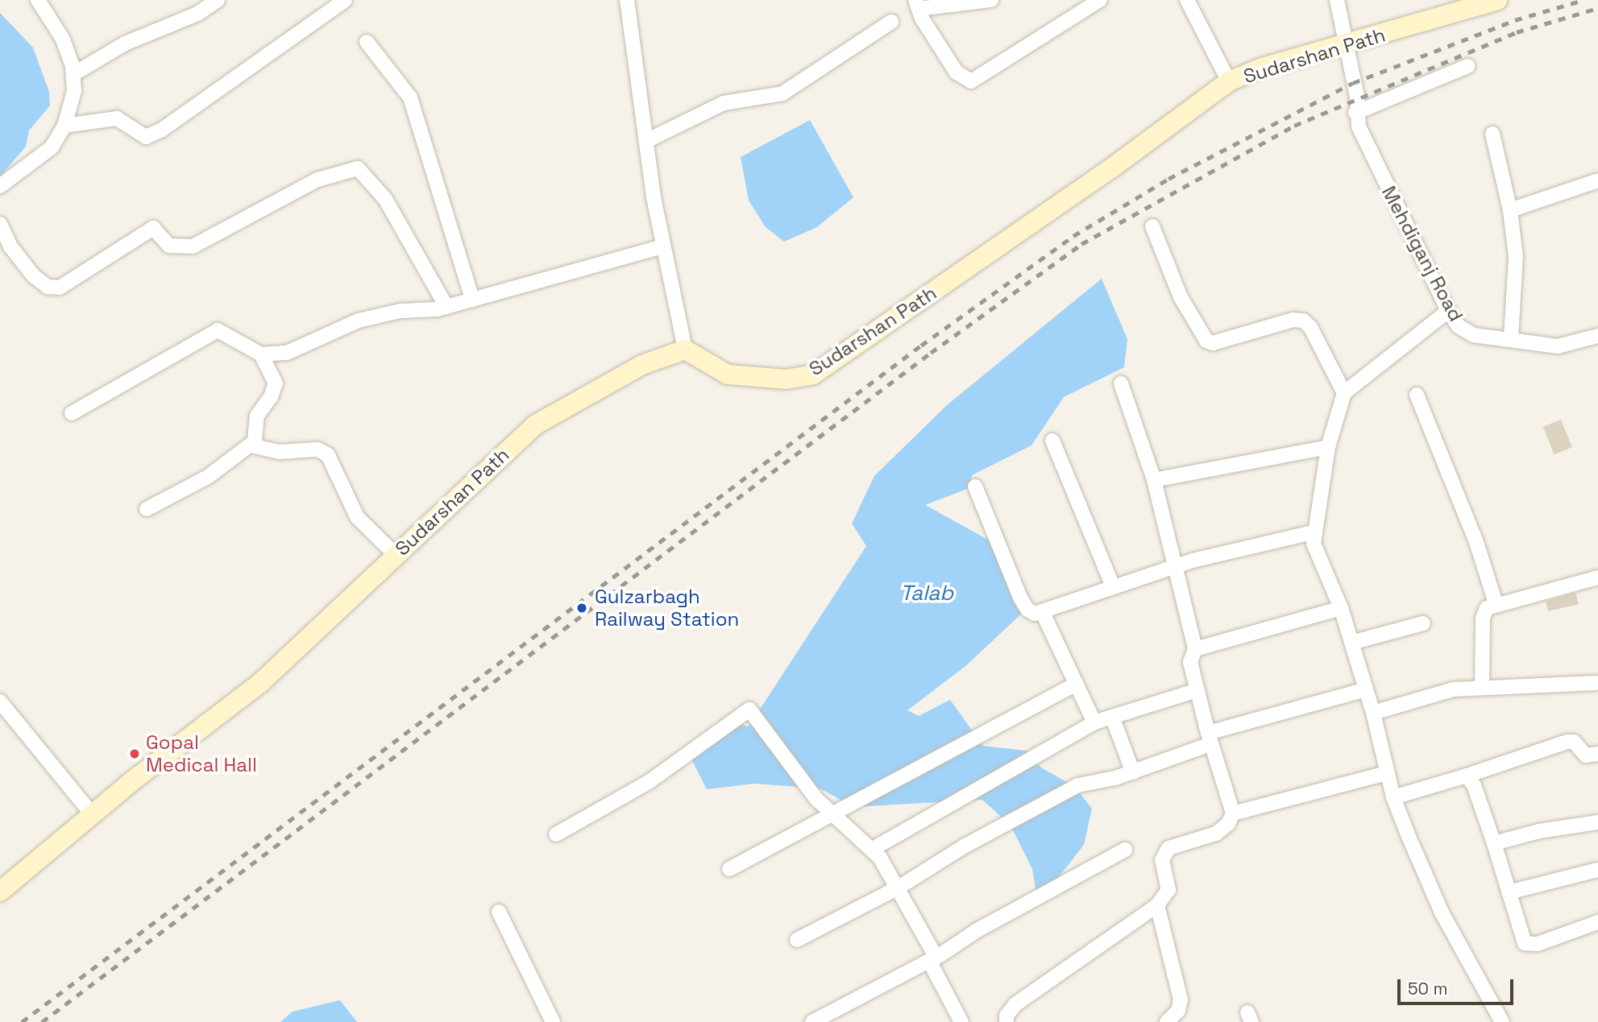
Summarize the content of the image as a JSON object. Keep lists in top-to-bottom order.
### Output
{
  "streets": {
    "main road": ["Sudarshan Path"],
    "street": ["Mehdiganj Road"]
  },
  "crossings": [
    ["Sudarshan Path", "Mehdiganj Road"]
  ],
  "water": ["Talab"],
  "places": ["Gulzarbagh Railway Station", "Gopal Medical Hall"],
  "scale_bar": "50 m"
}
